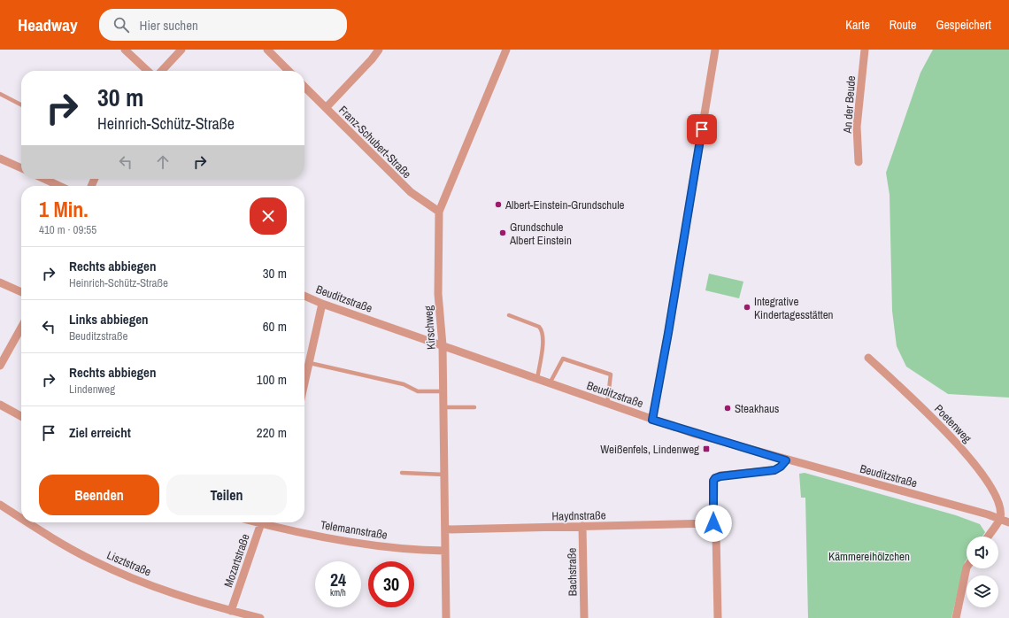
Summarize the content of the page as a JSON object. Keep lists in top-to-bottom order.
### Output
{
  "streets": {
    "street": [
      "An der Beude",
      "Franz-Schubert-Straße",
      "Beuditzstraße",
      "Kirschweg",
      "Poetenweg",
      "Haydnstraße",
      "Telemannstraße",
      "Mozartstraße",
      "Lisztstraße",
      "Bachstraße"
    ]
  },
  "crossings": [
    ["Franz-Schubert-Straße", "Kirschweg"],
    ["Beuditzstraße", "Kirschweg"],
    ["Beuditzstraße", "Poetenweg"],
    ["Kirschweg", "Haydnstraße"],
    ["Kirschweg", "Telemannstraße"],
    ["Haydnstraße", "Bachstraße"],
    ["Mozartstraße", "Lisztstraße"]
  ],
  "parks": ["Kämmereihölzchen"],
  "places": {
    "other": [
      "Albert-Einstein-Grundschule",
      "Grundschule Albert Einstein",
      "Integrative Kindertagesstätten",
      "Steakhaus"
    ],
    "transit": ["Weißenfels, Lindenweg"]
  },
  "page": {
    "header": "Headway",
    "search": "Hier suchen",
    "nav": ["Karte", "Route", "Gespeichert"],
    "turn": ["30 m", "Heinrich-Schütz-Straße"],
    "heading": ["1 Min.", "410 m · 09:55"],
    "list": [
      {
        "name": "Rechts abbiegen",
        "note": "Heinrich-Schütz-Straße",
        "value": "30 m"
      },
      {
        "name": "Links abbiegen",
        "note": "Beuditzstraße",
        "value": "60 m"
      },
      {
        "name": "Rechts abbiegen",
        "note": "Lindenweg",
        "value": "100 m"
      },
      {
        "name": "Ziel erreicht",
        "value": "220 m"
      }
    ],
    "buttons": ["Beenden", "Teilen"],
    "speed": "24 km/h",
    "limit": "30"
  }
}
